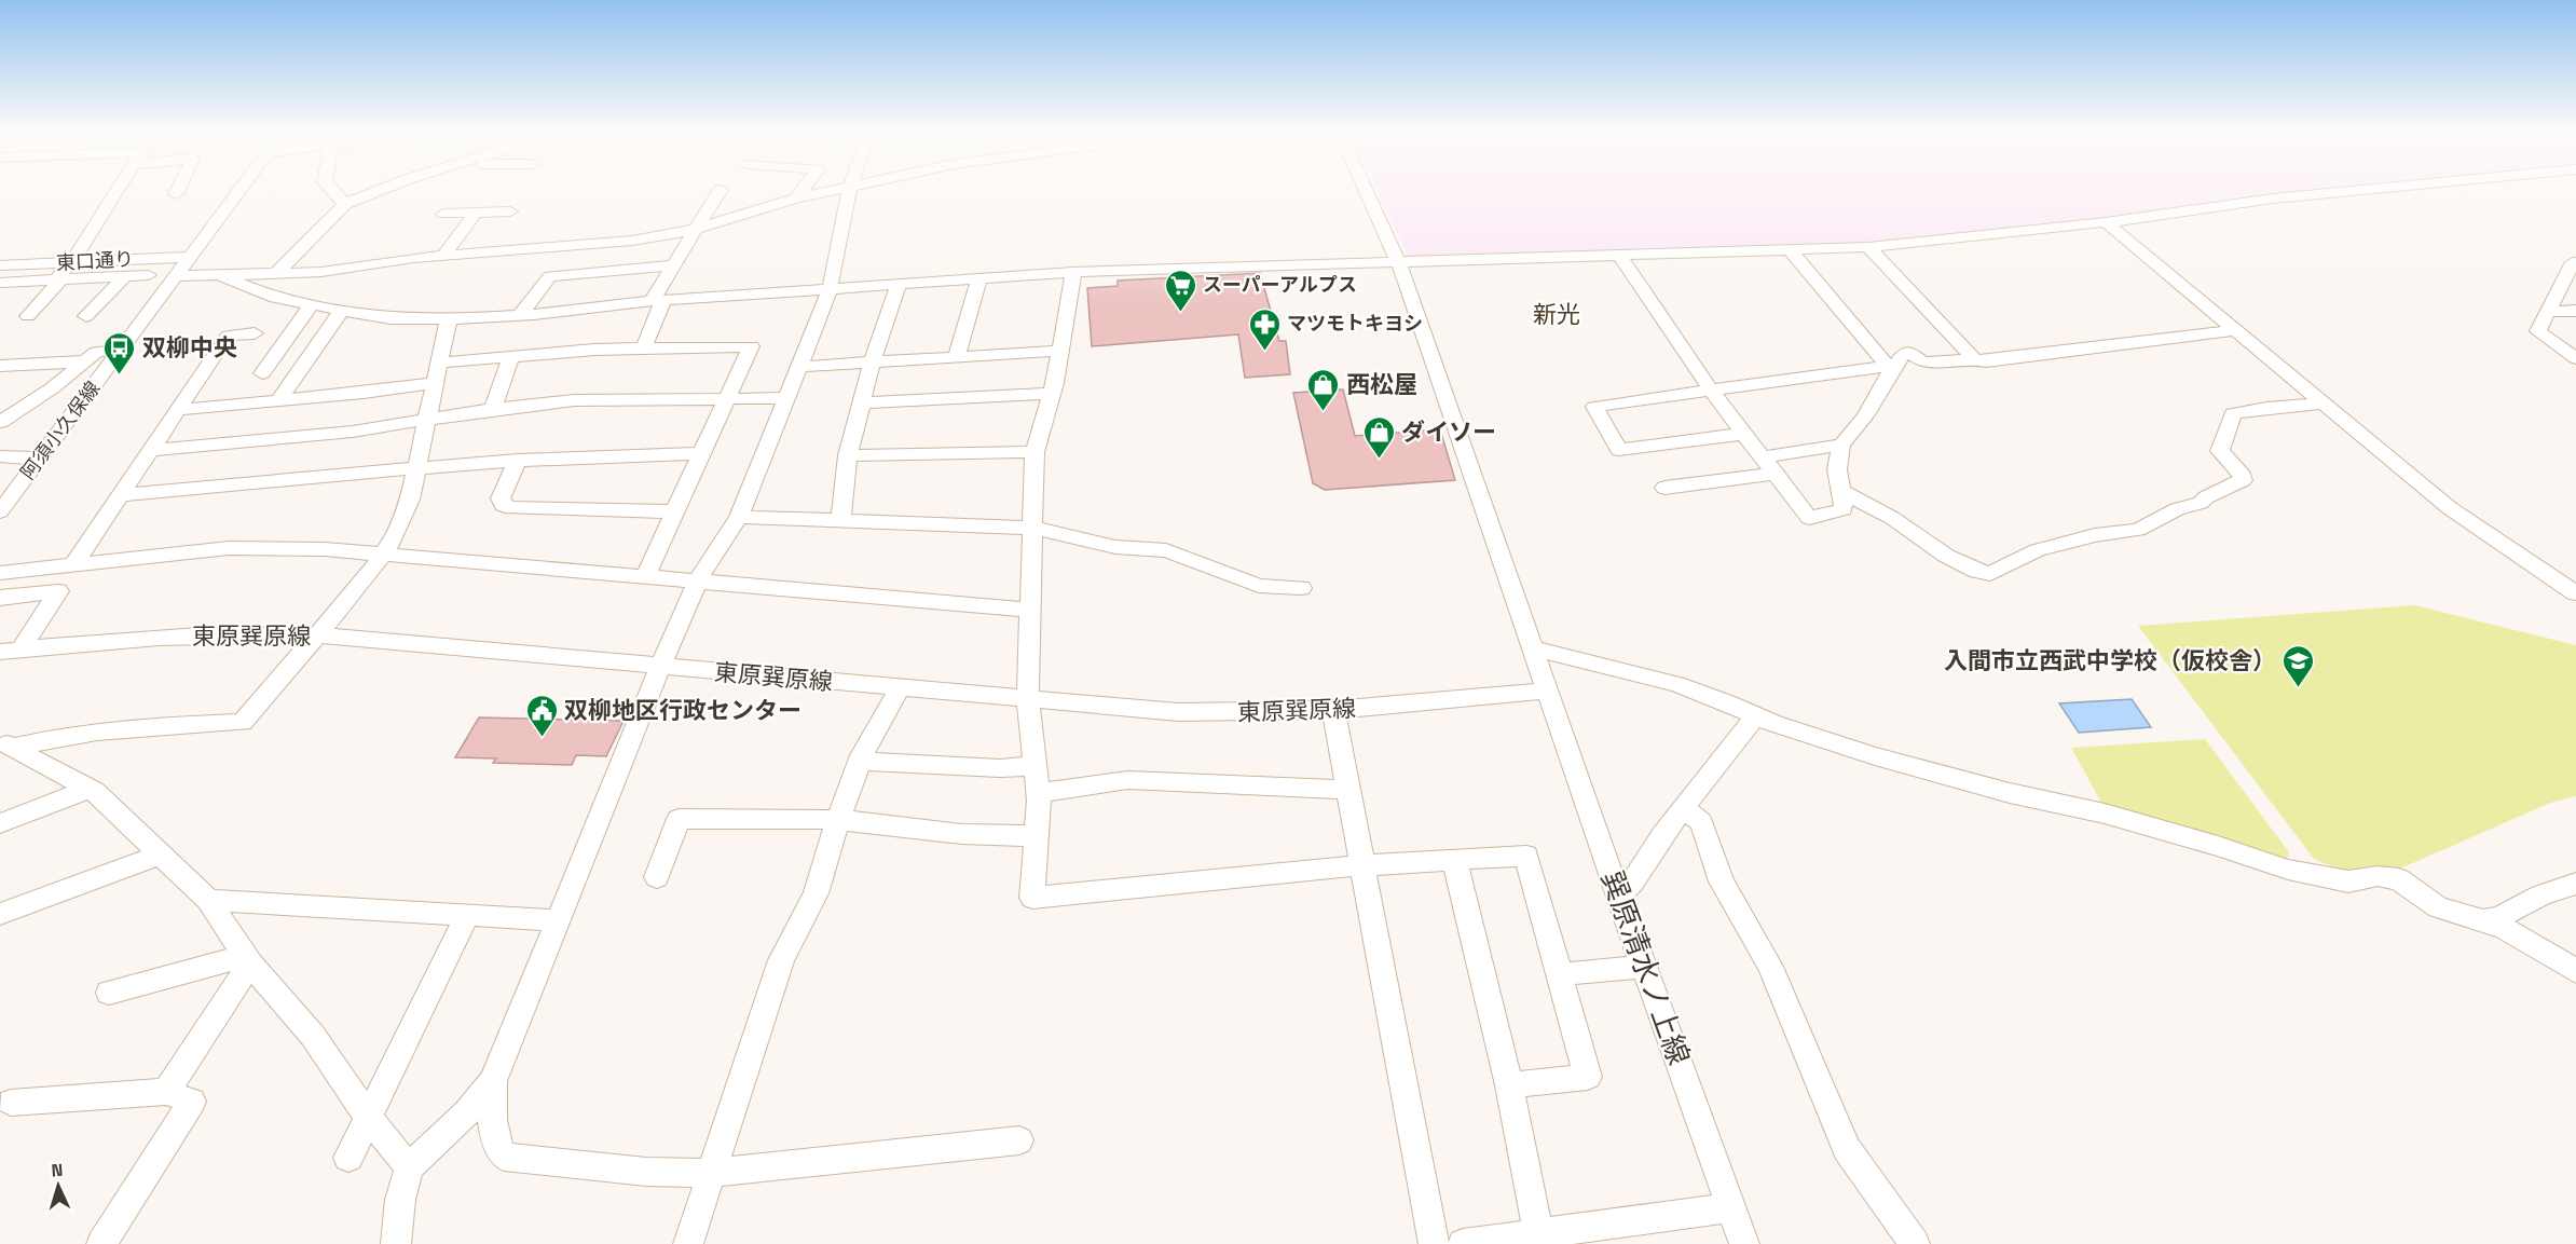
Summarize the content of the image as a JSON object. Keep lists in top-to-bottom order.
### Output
{
  "streets": {
    "street": [
      "東口通り",
      "阿須小久保線",
      "東原巽原線",
      "巽原清水ノ上線"
    ]
  },
  "crossings": [
    ["東口通り", "阿須小久保線"],
    ["東原巽原線", "巽原清水ノ上線"]
  ],
  "districts": ["新光"],
  "places": {
    "supermarket": ["スーパーアルプス"],
    "pharmacy": ["マツモトキヨシ"],
    "bus stop": ["双柳中央"],
    "shop": ["西松屋", "ダイソー"],
    "school or university": ["入間市立西武中学校（仮校舎）"],
    "public building": ["双柳地区行政センター"]
  },
  "north": "top"
}
